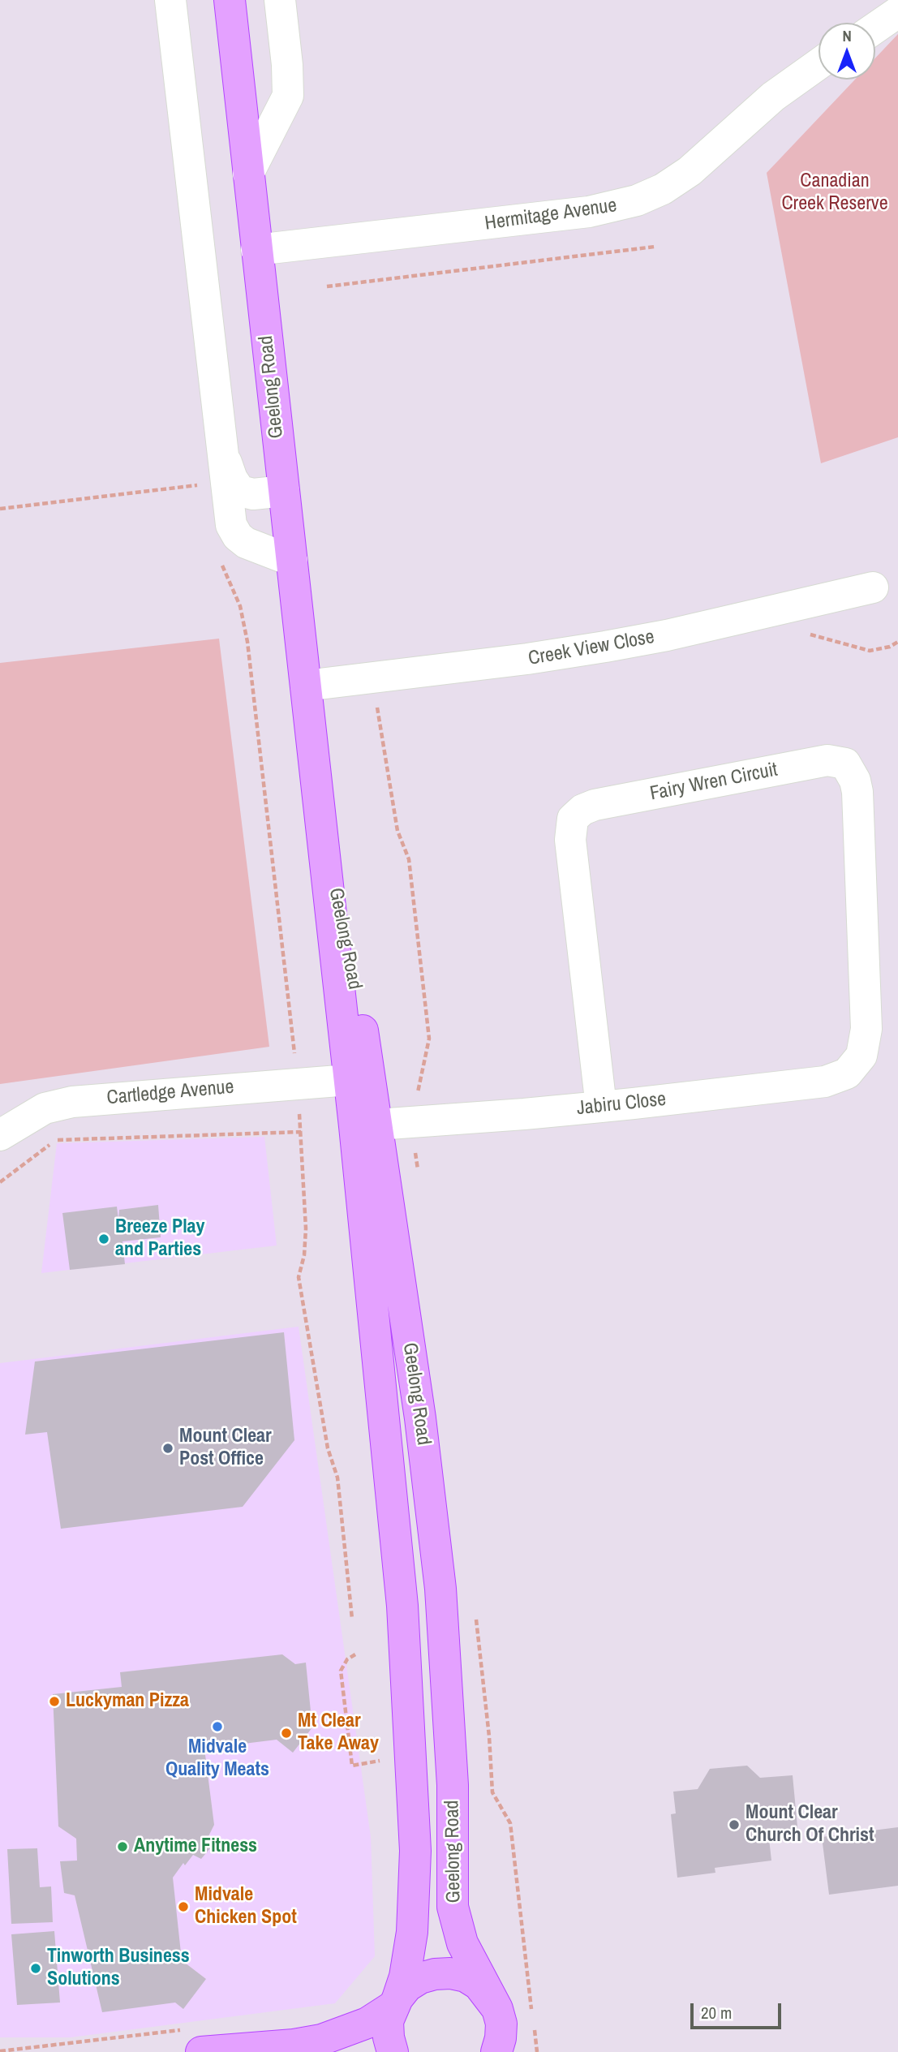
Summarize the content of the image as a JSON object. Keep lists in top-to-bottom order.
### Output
{
  "streets": {
    "main road": ["Geelong Road"],
    "street": [
      "Hermitage Avenue",
      "Creek View Close",
      "Fairy Wren Circuit",
      "Cartledge Avenue",
      "Jabiru Close"
    ]
  },
  "crossings": [
    ["Hermitage Avenue", "Geelong Road"],
    ["Geelong Road", "Creek View Close"],
    ["Geelong Road", "Cartledge Avenue"],
    ["Geelong Road", "Jabiru Close"],
    ["Fairy Wren Circuit", "Jabiru Close"]
  ],
  "parks": ["Canadian Creek Reserve"],
  "places": [
    "Breeze Play and Parties",
    "Mount Clear Post Office",
    "Luckyman Pizza",
    "Midvale Quality Meats",
    "Mt Clear Take Away",
    "Mount Clear Church Of Christ",
    "Anytime Fitness",
    "Midvale Chicken Spot",
    "Tinworth Business Solutions"
  ],
  "scale_bar": "20 m",
  "north": "top"
}
